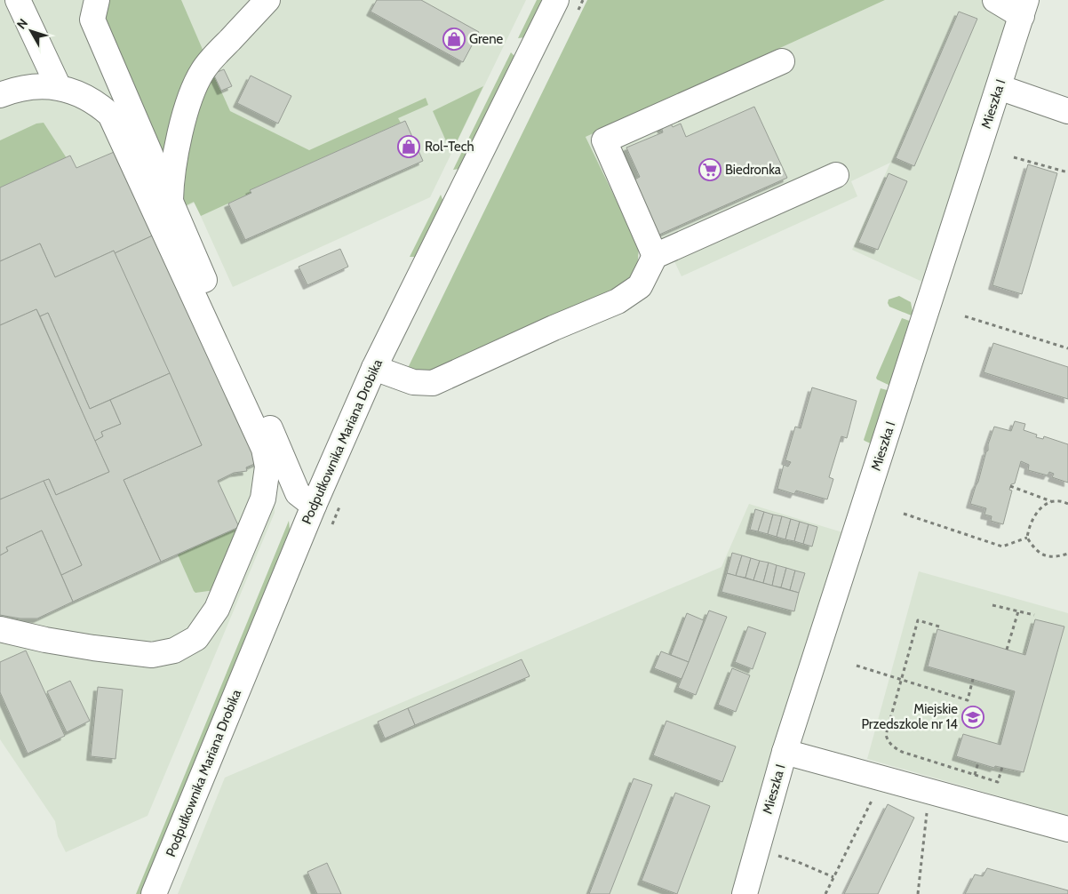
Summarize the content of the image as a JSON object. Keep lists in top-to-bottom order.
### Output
{
  "streets": {
    "street": ["Mieszka I", "Podpułkownika Mariana Drobika"]
  },
  "places": {
    "shop": ["Grene", "Rol-Tech"],
    "supermarket": ["Biedronka"],
    "school or university": ["Miejskie Przedszkole nr 14"]
  },
  "north": "top left"
}
